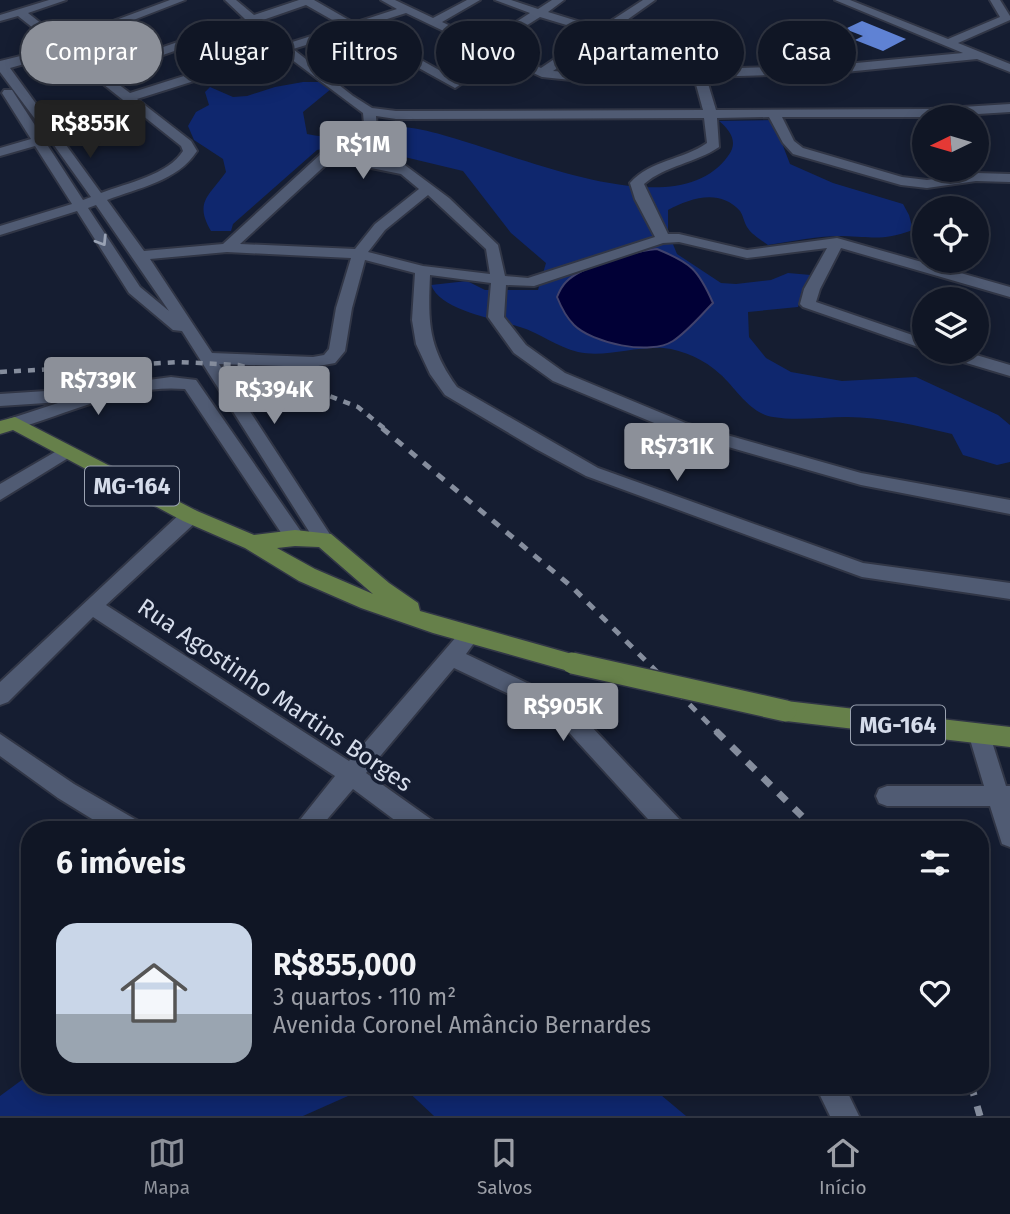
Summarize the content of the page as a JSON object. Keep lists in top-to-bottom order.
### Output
{
  "streets": {
    "main road": ["MG-164"],
    "street": ["Rua Agostinho Martins Borges"]
  },
  "north": "left",
  "page": {
    "chip": [
      "Comprar",
      "Alugar",
      "Filtros",
      "Novo",
      "Apartamento",
      "Casa"
    ],
    "price": [
      "R$855K",
      "R$1M",
      "R$739K",
      "R$394K",
      "R$731K",
      "R$905K"
    ],
    "heading": "6 imóveis",
    "list": [
      {
        "name": "R$855,000",
        "note": "3 quartos · 110 m² · Avenida Coronel Amâncio Bernardes"
      }
    ],
    "tabs": ["Mapa", "Salvos", "Início"]
  }
}
